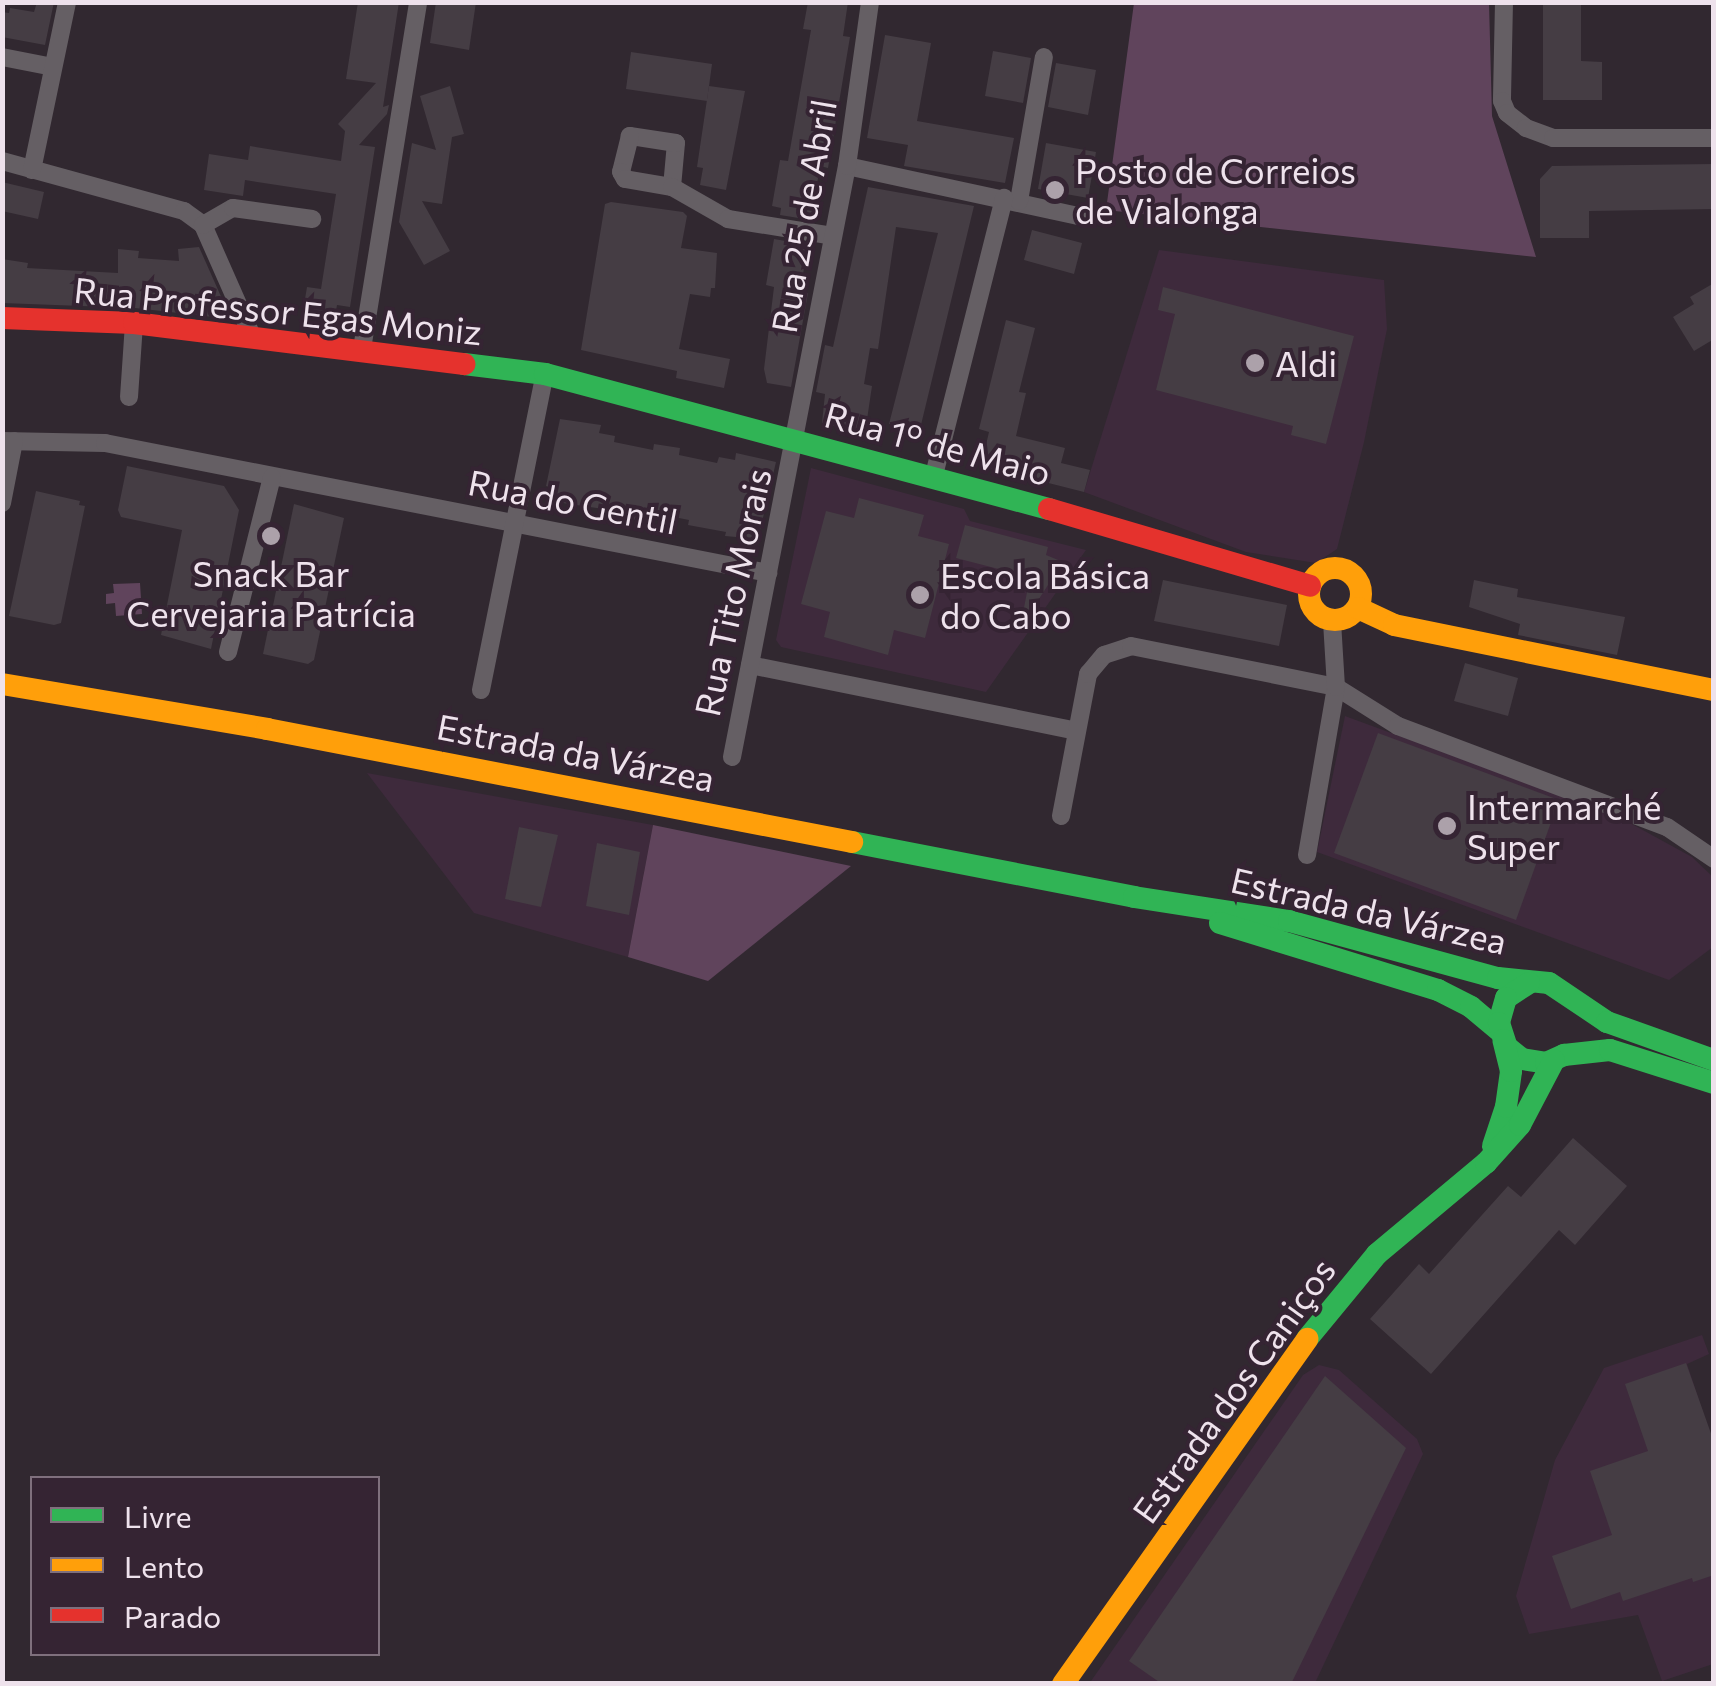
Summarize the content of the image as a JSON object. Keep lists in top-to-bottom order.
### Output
{
  "streets": {
    "street": [
      "Rua 25 de Abril",
      "Rua Professor Egas Moniz",
      "Rua 1º de Maio",
      "Rua do Gentil",
      "Rua Tito Morais",
      "Estrada da Várzea",
      "Estrada dos Caniços"
    ]
  },
  "crossings": [
    ["Rua 25 de Abril", "Rua 1º de Maio"],
    ["Rua 25 de Abril", "Rua Tito Morais"],
    ["Rua Professor Egas Moniz", "Rua 1º de Maio"],
    ["Rua 1º de Maio", "Rua Tito Morais"],
    ["Rua do Gentil", "Rua Tito Morais"],
    ["Estrada da Várzea", "Estrada dos Caniços"]
  ],
  "places": [
    "Posto de Correios de Vialonga",
    "Aldi",
    "Snack Bar Cervejaria Patrícia",
    "Escola Básica do Cabo",
    "Intermarché Super"
  ],
  "legend": ["Livre", "Lento", "Parado"]
}
